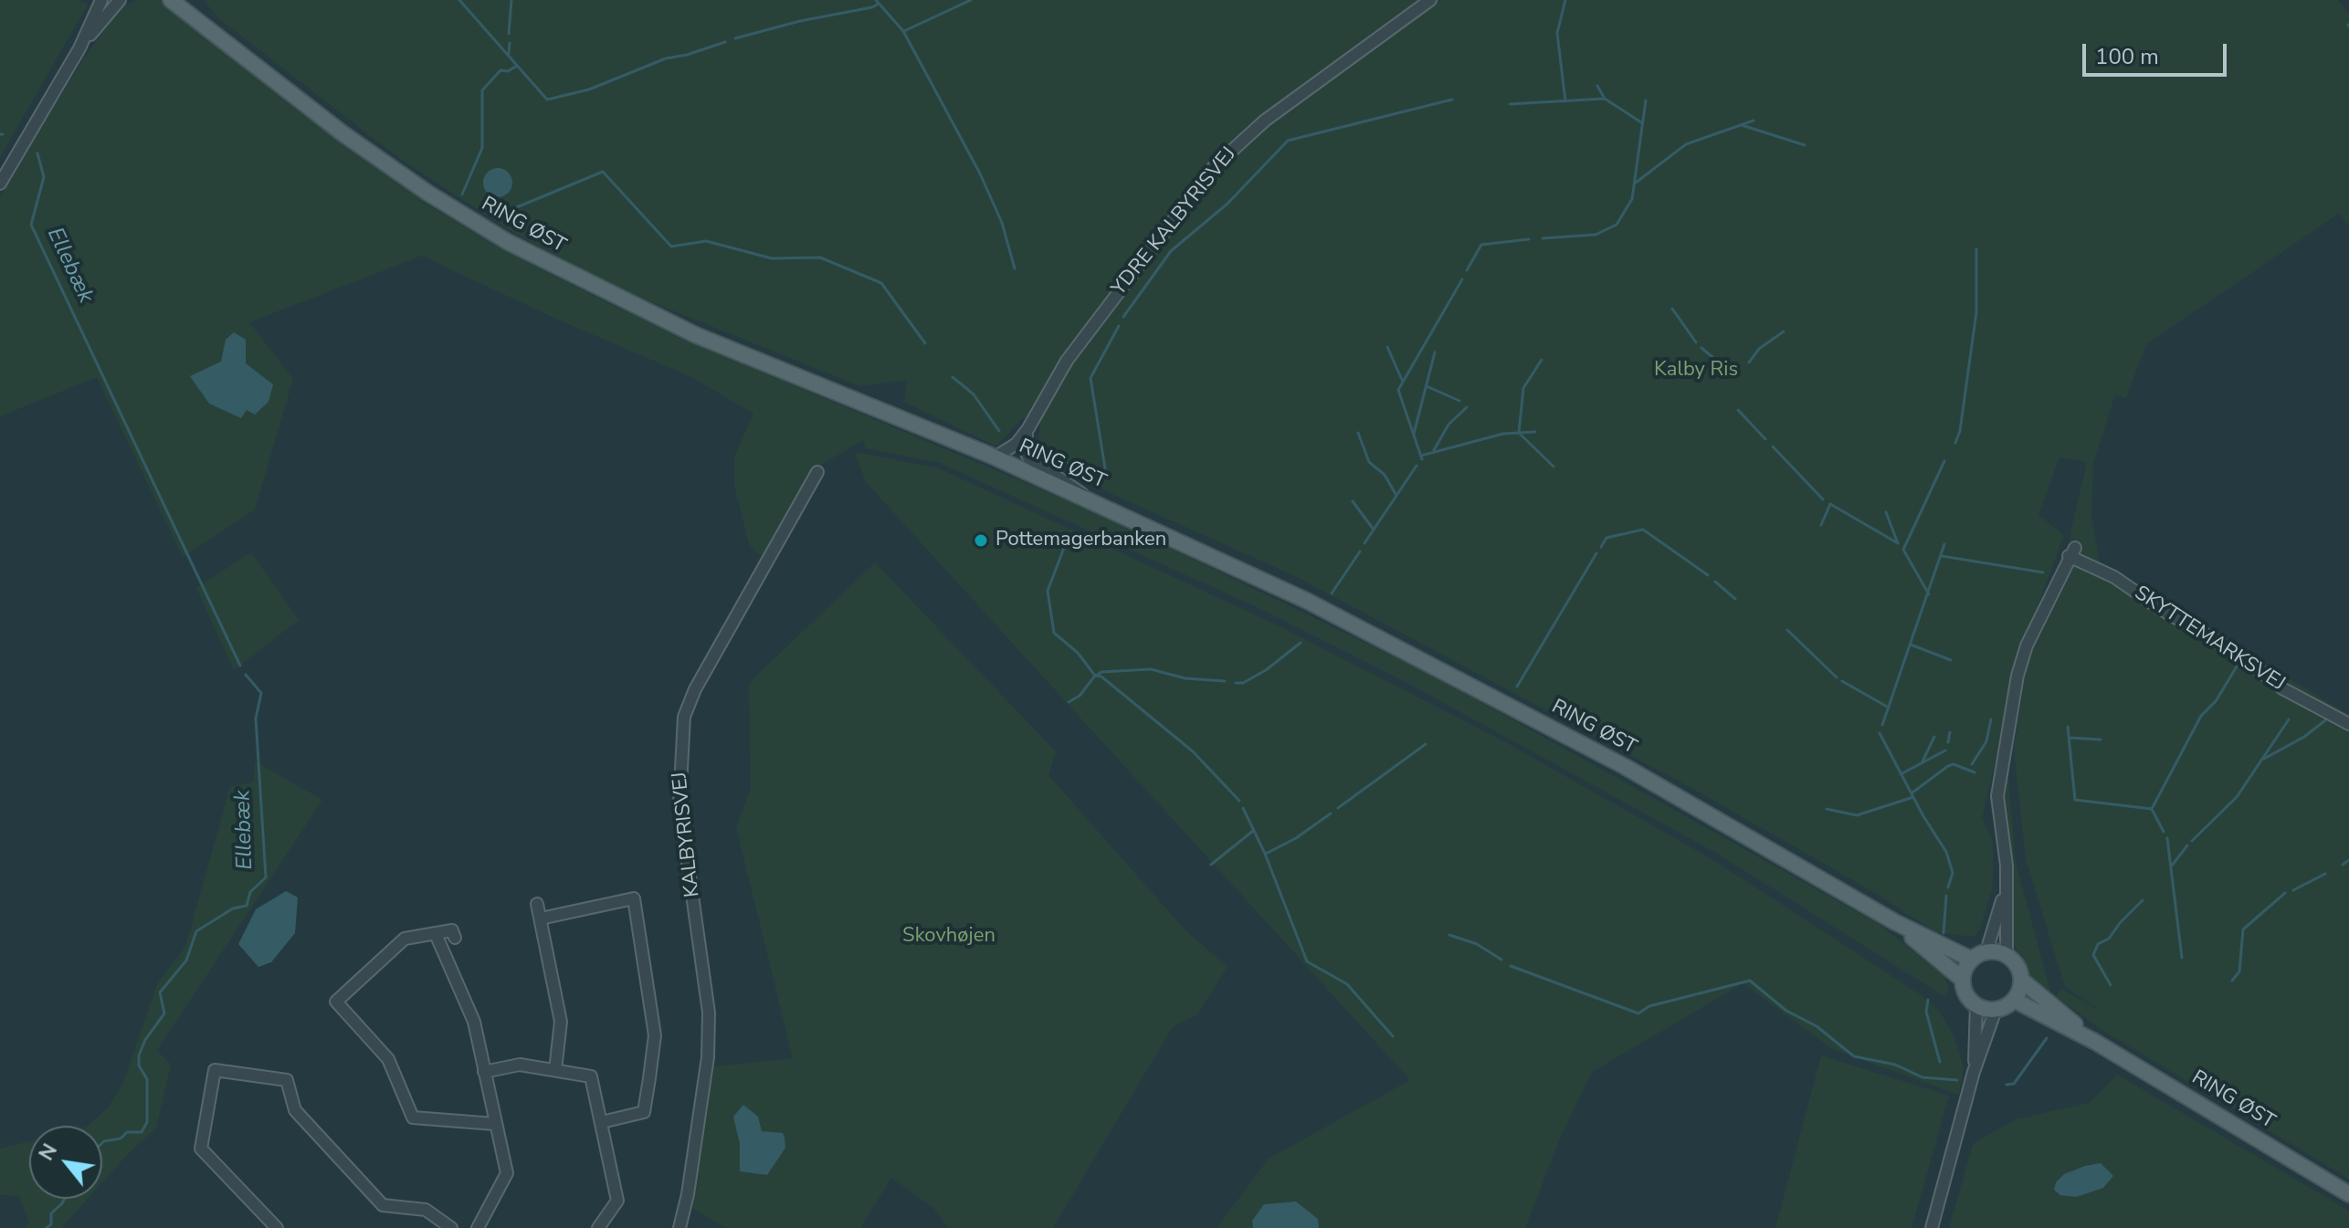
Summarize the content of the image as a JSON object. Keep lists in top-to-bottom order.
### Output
{
  "streets": {
    "main road": ["RING ØST"],
    "street": ["YDRE KALBYRISVEJ", "SKYTTEMARKSVEJ", "KALBYRISVEJ"]
  },
  "crossings": [
    ["YDRE KALBYRISVEJ", "RING ØST"],
    ["RING ØST", "SKYTTEMARKSVEJ"]
  ],
  "water": ["Ellebæk"],
  "parks": ["Kalby Ris", "Skovhøjen"],
  "places": ["Pottemagerbanken"],
  "scale_bar": "100 m",
  "north": "top left"
}
